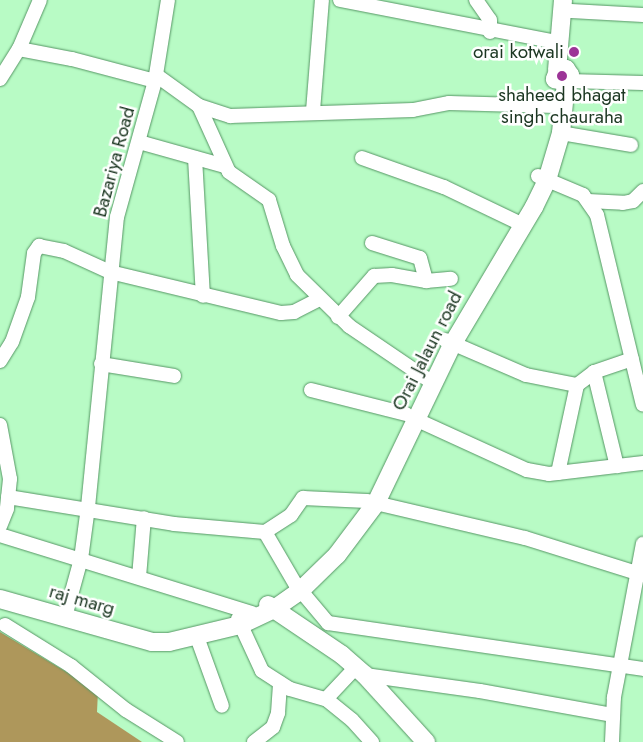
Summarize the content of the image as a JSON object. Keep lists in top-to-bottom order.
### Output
{
  "streets": {
    "main road": ["Orai Jalaun road", "raj marg"],
    "street": ["Bazariya Road"]
  },
  "crossings": [
    ["Bazariya Road", "raj marg"]
  ],
  "places": ["orai kotwali", "shaheed bhagat singh chauraha"]
}
